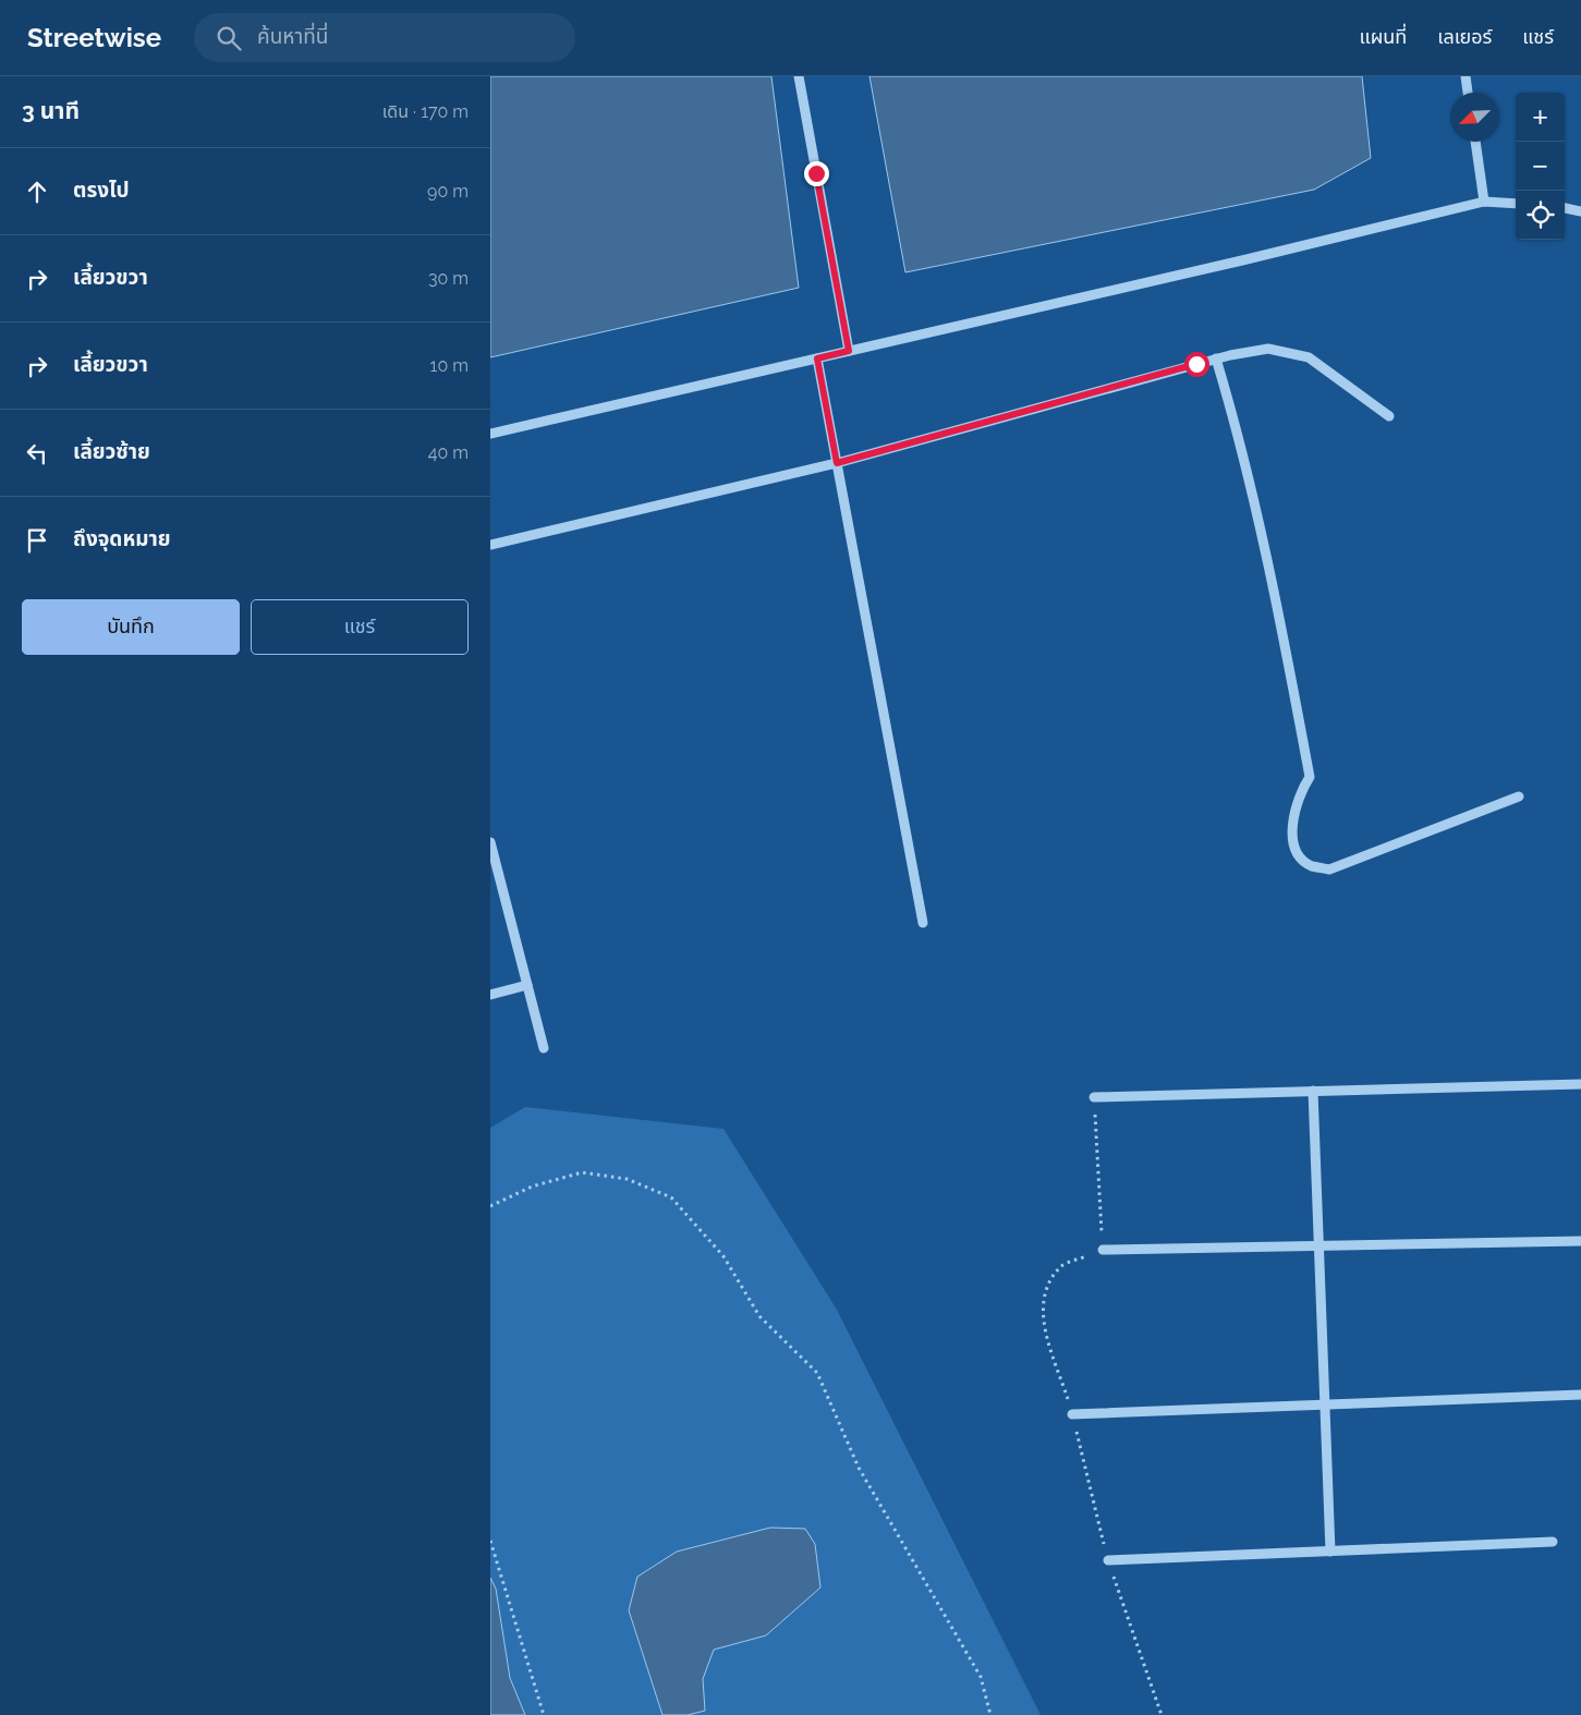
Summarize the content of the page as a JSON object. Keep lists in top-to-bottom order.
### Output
{
  "north": "bottom left",
  "page": {
    "header": "Streetwise",
    "search": "ค้นหาที่นี่",
    "nav": ["แผนที่", "เลเยอร์", "แชร์"],
    "heading": ["3 นาที", "เดิน · 170 m"],
    "map_buttons": ["+", "−"],
    "list": [
      ["ตรงไป", "90 m"],
      ["เลี้ยวขวา", "30 m"],
      ["เลี้ยวขวา", "10 m"],
      ["เลี้ยวซ้าย", "40 m"],
      "ถึงจุดหมาย"
    ],
    "buttons": ["บันทึก", "แชร์"]
  }
}
